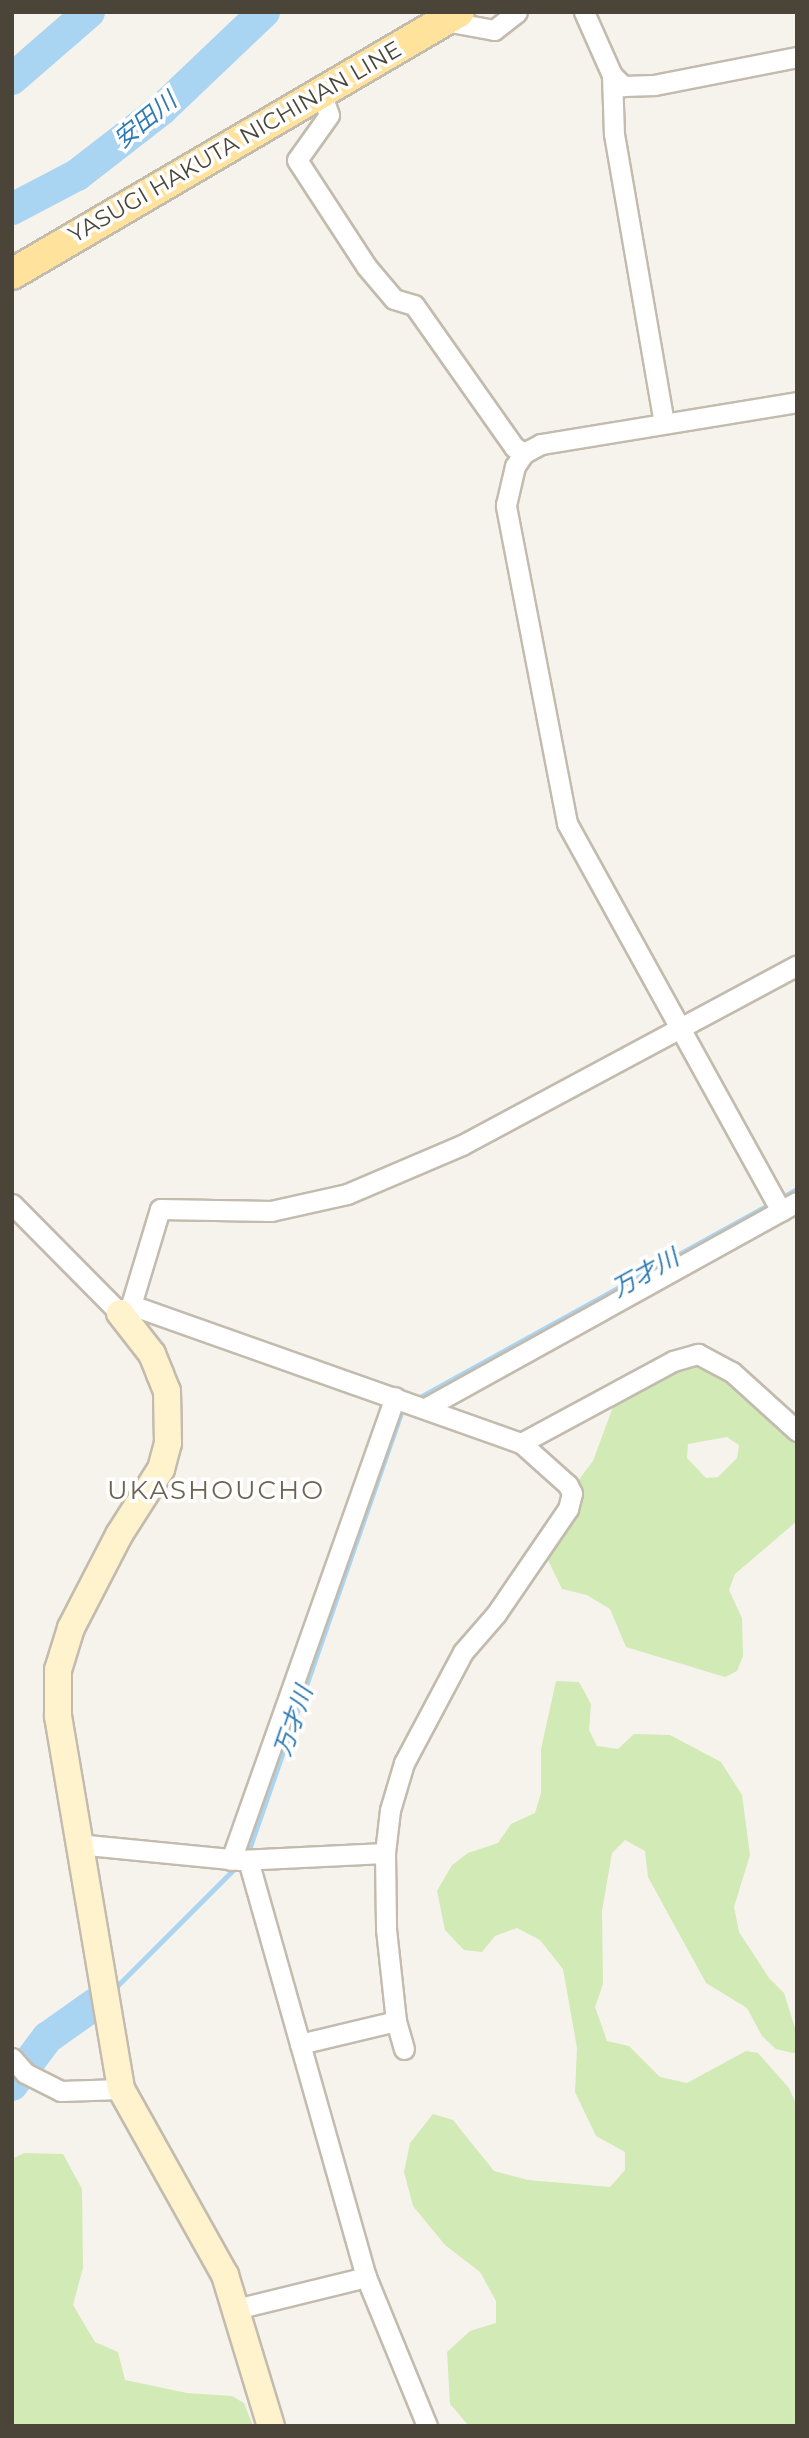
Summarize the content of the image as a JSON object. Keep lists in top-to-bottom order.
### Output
{
  "streets": {
    "main road": ["YASUGI HAKUTA NICHINAN LINE"]
  },
  "districts": ["UKASHOUCHO"],
  "water": ["安田川", "万才川"]
}
